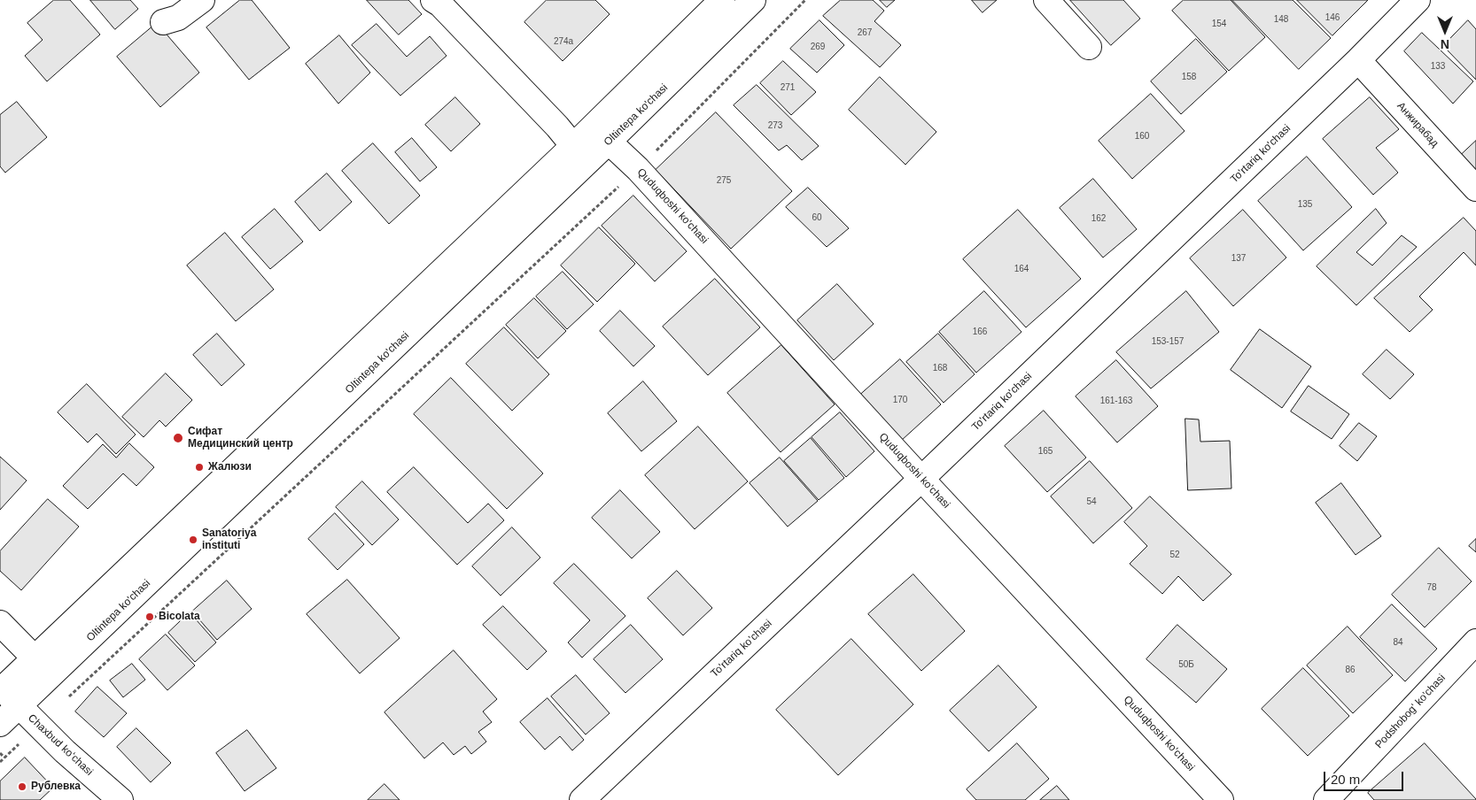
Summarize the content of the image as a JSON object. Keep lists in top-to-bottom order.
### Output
{
  "streets": {
    "street": [
      "Oltintepa ko'chasi",
      "Анжирабад",
      "To'rtariq ko'chasi",
      "Quduqboshi ko'chasi",
      "Podshobog' ko'chasi",
      "Chaxbud koʻchasi"
    ]
  },
  "crossings": [
    ["Oltintepa ko'chasi", "Quduqboshi ko'chasi"],
    ["Oltintepa ko'chasi", "Chaxbud koʻchasi"],
    ["Анжирабад", "To'rtariq ko'chasi"],
    ["To'rtariq ko'chasi", "Quduqboshi ko'chasi"]
  ],
  "places": [
    "Сифат Медицинский центр",
    "Жалюзи",
    "Sanatoriya instituti",
    "Bicolata",
    "Рублевка"
  ],
  "house_numbers": [
    "146",
    "148",
    "154",
    "267",
    "274a",
    "269",
    "133",
    "158",
    "271",
    "273",
    "160",
    "275",
    "135",
    "60",
    "162",
    "137",
    "164",
    "166",
    "153-157",
    "168",
    "170",
    "161-163",
    "165",
    "54",
    "52",
    "78",
    "84",
    "50Б",
    "86"
  ],
  "scale_bar": "20 m",
  "north": "bottom"
}
